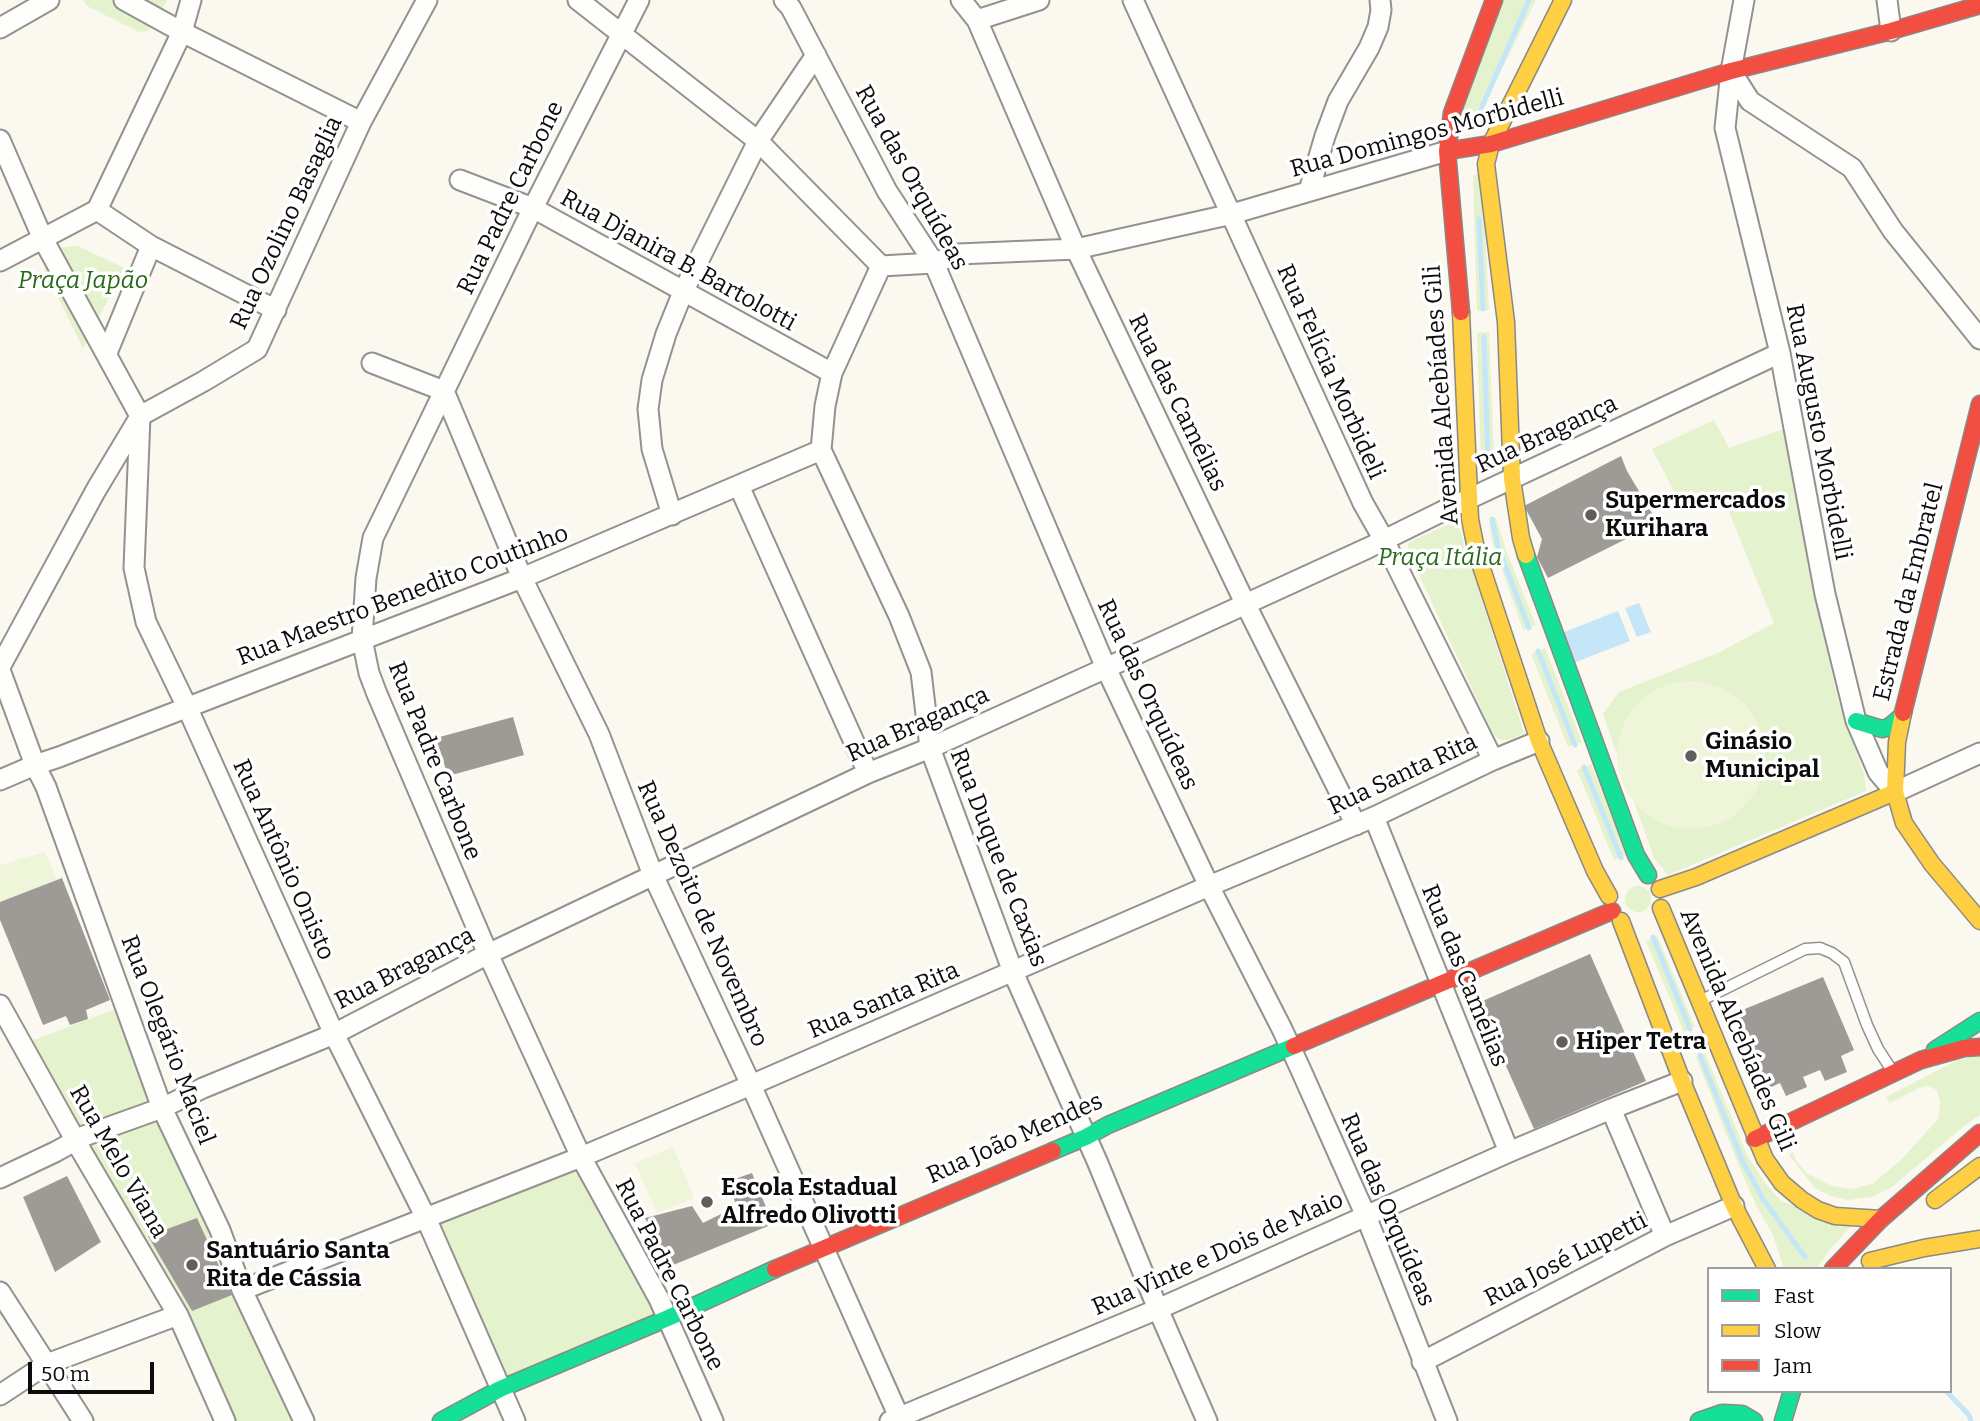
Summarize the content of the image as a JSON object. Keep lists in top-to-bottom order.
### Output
{
  "streets": {
    "street": [
      "Rua Domingos Morbidelli",
      "Rua das Orquídeas",
      "Rua Padre Carbone",
      "Rua Ozolino Basaglia",
      "Rua Djanira B. Bartolotti",
      "Rua Felícia Morbideli",
      "Avenida Alcebíades Gili",
      "Rua das Camélias",
      "Rua Augusto Morbidelli",
      "Rua Bragança",
      "Estrada da Embratel",
      "Rua Maestro Benedito Coutinho",
      "Rua Santa Rita",
      "Rua Duque de Caxias",
      "Rua Antônio Onisto",
      "Rua Dezoito de Novembro",
      "Rua Olegário Maciel",
      "Rua João Mendes",
      "Rua Melo Viana",
      "Rua Vinte e Dois de Maio",
      "Rua José Lupetti"
    ]
  },
  "crossings": [
    ["Rua Domingos Morbidelli", "Rua das Orquídeas"],
    ["Rua Domingos Morbidelli", "Rua Felícia Morbideli"],
    ["Rua Domingos Morbidelli", "Avenida Alcebíades Gili"],
    ["Rua Domingos Morbidelli", "Rua das Camélias"],
    ["Rua Domingos Morbidelli", "Rua Augusto Morbidelli"],
    ["Rua das Orquídeas", "Rua Bragança"],
    ["Rua das Orquídeas", "Rua Santa Rita"],
    ["Rua das Orquídeas", "Rua João Mendes"],
    ["Rua das Orquídeas", "Rua Vinte e Dois de Maio"],
    ["Rua das Orquídeas", "Rua José Lupetti"],
    ["Rua Padre Carbone", "Rua Djanira B. Bartolotti"],
    ["Rua Padre Carbone", "Rua Bragança"],
    ["Rua Padre Carbone", "Rua Maestro Benedito Coutinho"],
    ["Rua Padre Carbone", "Rua Santa Rita"],
    ["Rua Padre Carbone", "Rua Dezoito de Novembro"],
    ["Rua Padre Carbone", "Rua João Mendes"],
    ["Rua Ozolino Basaglia", "Rua Antônio Onisto"],
    ["Rua Felícia Morbideli", "Rua Bragança"],
    ["Rua Felícia Morbideli", "Rua Santa Rita"],
    ["Avenida Alcebíades Gili", "Rua Bragança"],
    ["Avenida Alcebíades Gili", "Rua Santa Rita"],
    ["Avenida Alcebíades Gili", "Rua João Mendes"],
    ["Avenida Alcebíades Gili", "Rua Vinte e Dois de Maio"],
    ["Avenida Alcebíades Gili", "Rua José Lupetti"],
    ["Rua das Camélias", "Rua Bragança"],
    ["Rua das Camélias", "Rua Santa Rita"],
    ["Rua das Camélias", "Rua João Mendes"],
    ["Rua das Camélias", "Rua Vinte e Dois de Maio"],
    ["Rua Augusto Morbidelli", "Rua Bragança"],
    ["Rua Augusto Morbidelli", "Estrada da Embratel"],
    ["Rua Bragança", "Rua Duque de Caxias"],
    ["Rua Bragança", "Rua Antônio Onisto"],
    ["Rua Bragança", "Rua Dezoito de Novembro"],
    ["Rua Bragança", "Rua Olegário Maciel"],
    ["Rua Bragança", "Rua Melo Viana"],
    ["Rua Maestro Benedito Coutinho", "Rua Duque de Caxias"],
    ["Rua Maestro Benedito Coutinho", "Rua Antônio Onisto"],
    ["Rua Maestro Benedito Coutinho", "Rua Dezoito de Novembro"],
    ["Rua Maestro Benedito Coutinho", "Rua Olegário Maciel"],
    ["Rua Santa Rita", "Rua Duque de Caxias"],
    ["Rua Santa Rita", "Rua Antônio Onisto"],
    ["Rua Santa Rita", "Rua Dezoito de Novembro"],
    ["Rua Santa Rita", "Rua Olegário Maciel"],
    ["Rua Duque de Caxias", "Rua João Mendes"],
    ["Rua Duque de Caxias", "Rua Vinte e Dois de Maio"],
    ["Rua Antônio Onisto", "Rua João Mendes"],
    ["Rua Dezoito de Novembro", "Rua João Mendes"],
    ["Rua Dezoito de Novembro", "Rua Vinte e Dois de Maio"]
  ],
  "parks": ["Praça Japão", "Praça Itália"],
  "places": [
    "Supermercados Kurihara",
    "Ginásio Municipal",
    "Hiper Tetra",
    "Escola Estadual Alfredo Olivotti",
    "Santuário Santa Rita de Cássia"
  ],
  "legend": ["Fast", "Slow", "Jam"],
  "scale_bar": "50 m"
}
